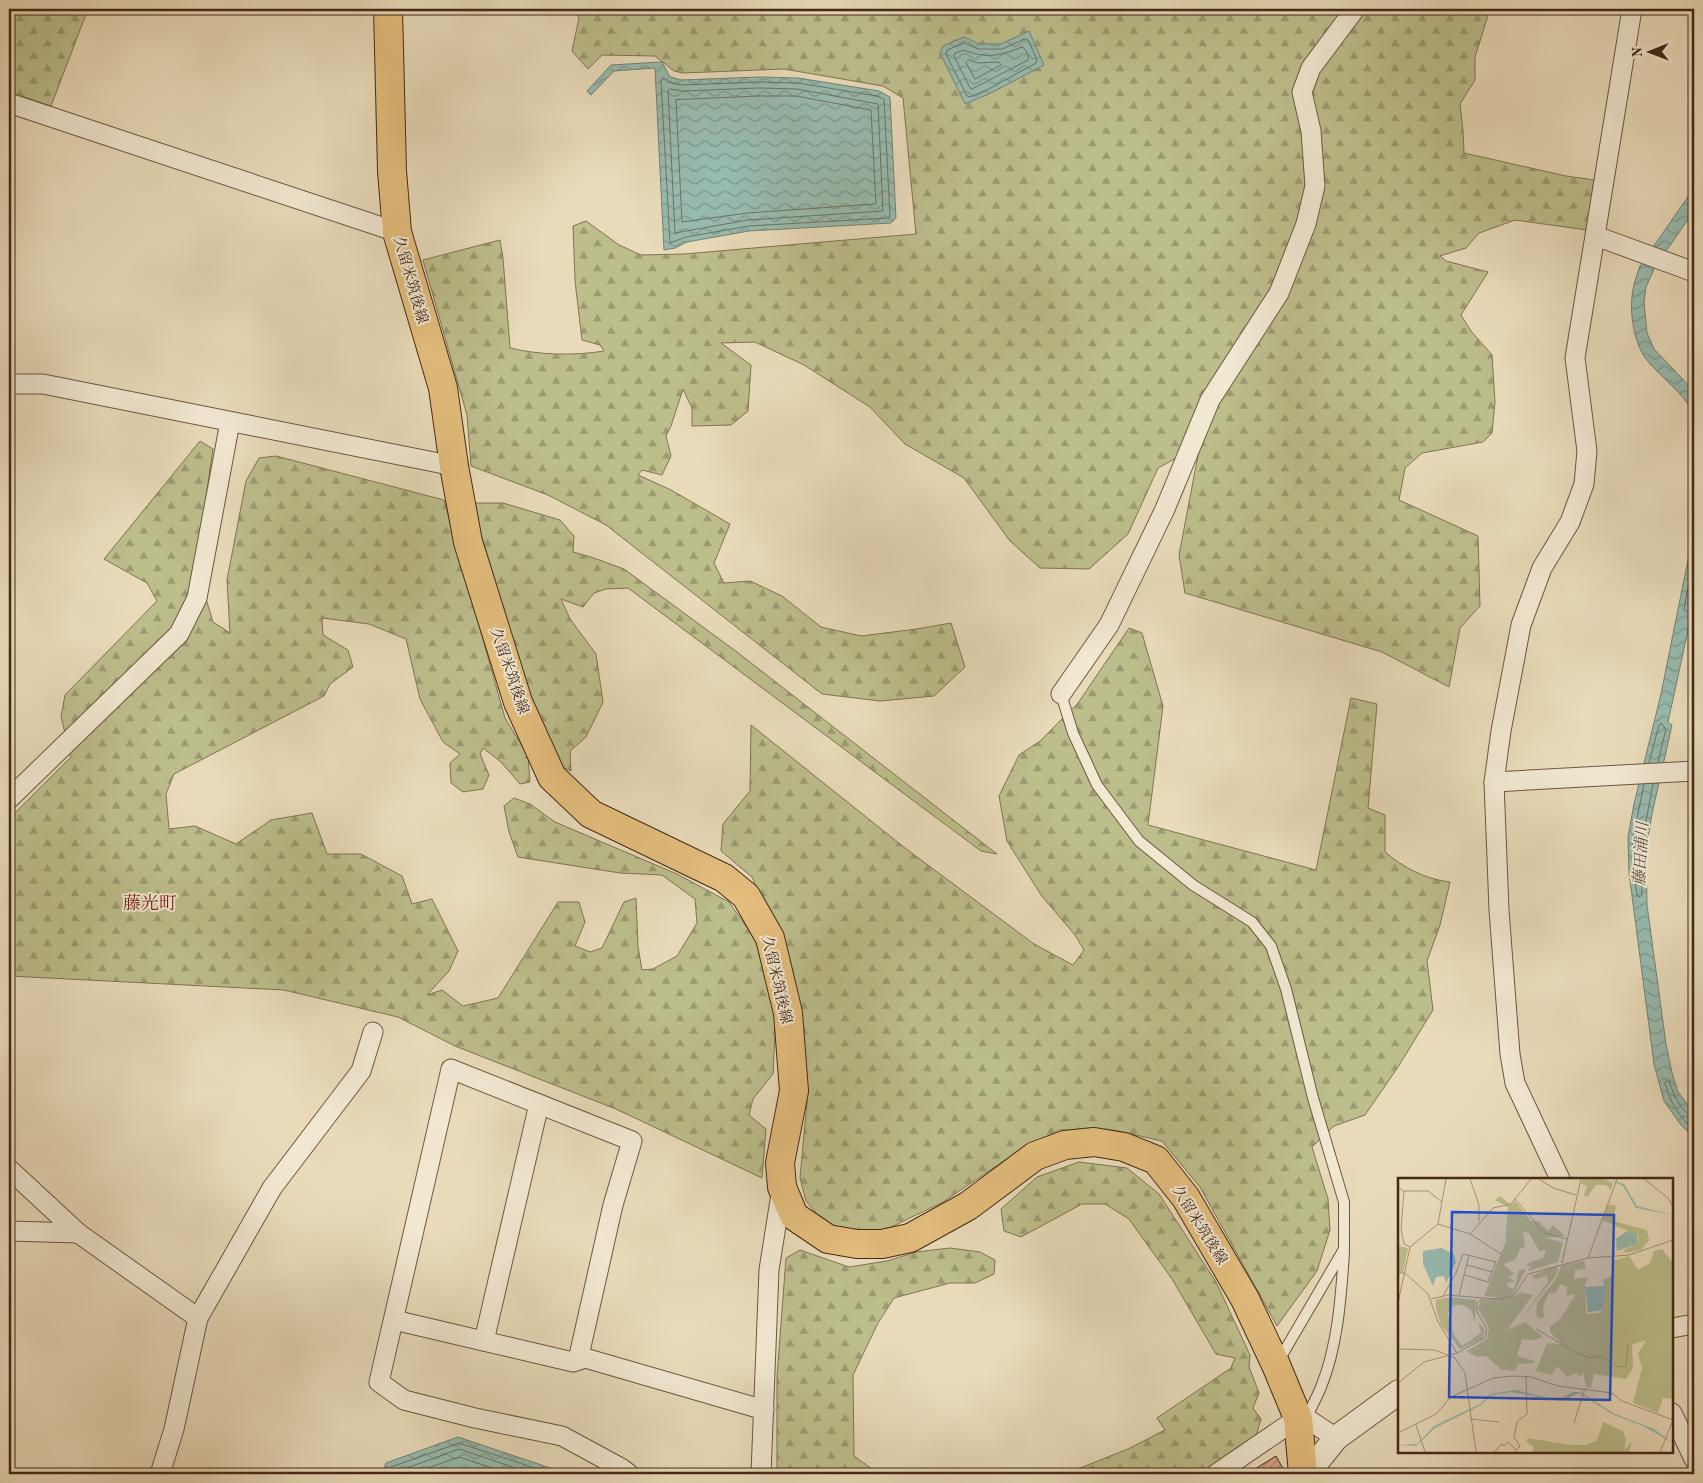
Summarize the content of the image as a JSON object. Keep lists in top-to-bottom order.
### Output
{
  "streets": {
    "main road": ["久留米筑後線"]
  },
  "districts": ["藤光町"],
  "water": ["藤田浦川"],
  "north": "left"
}
